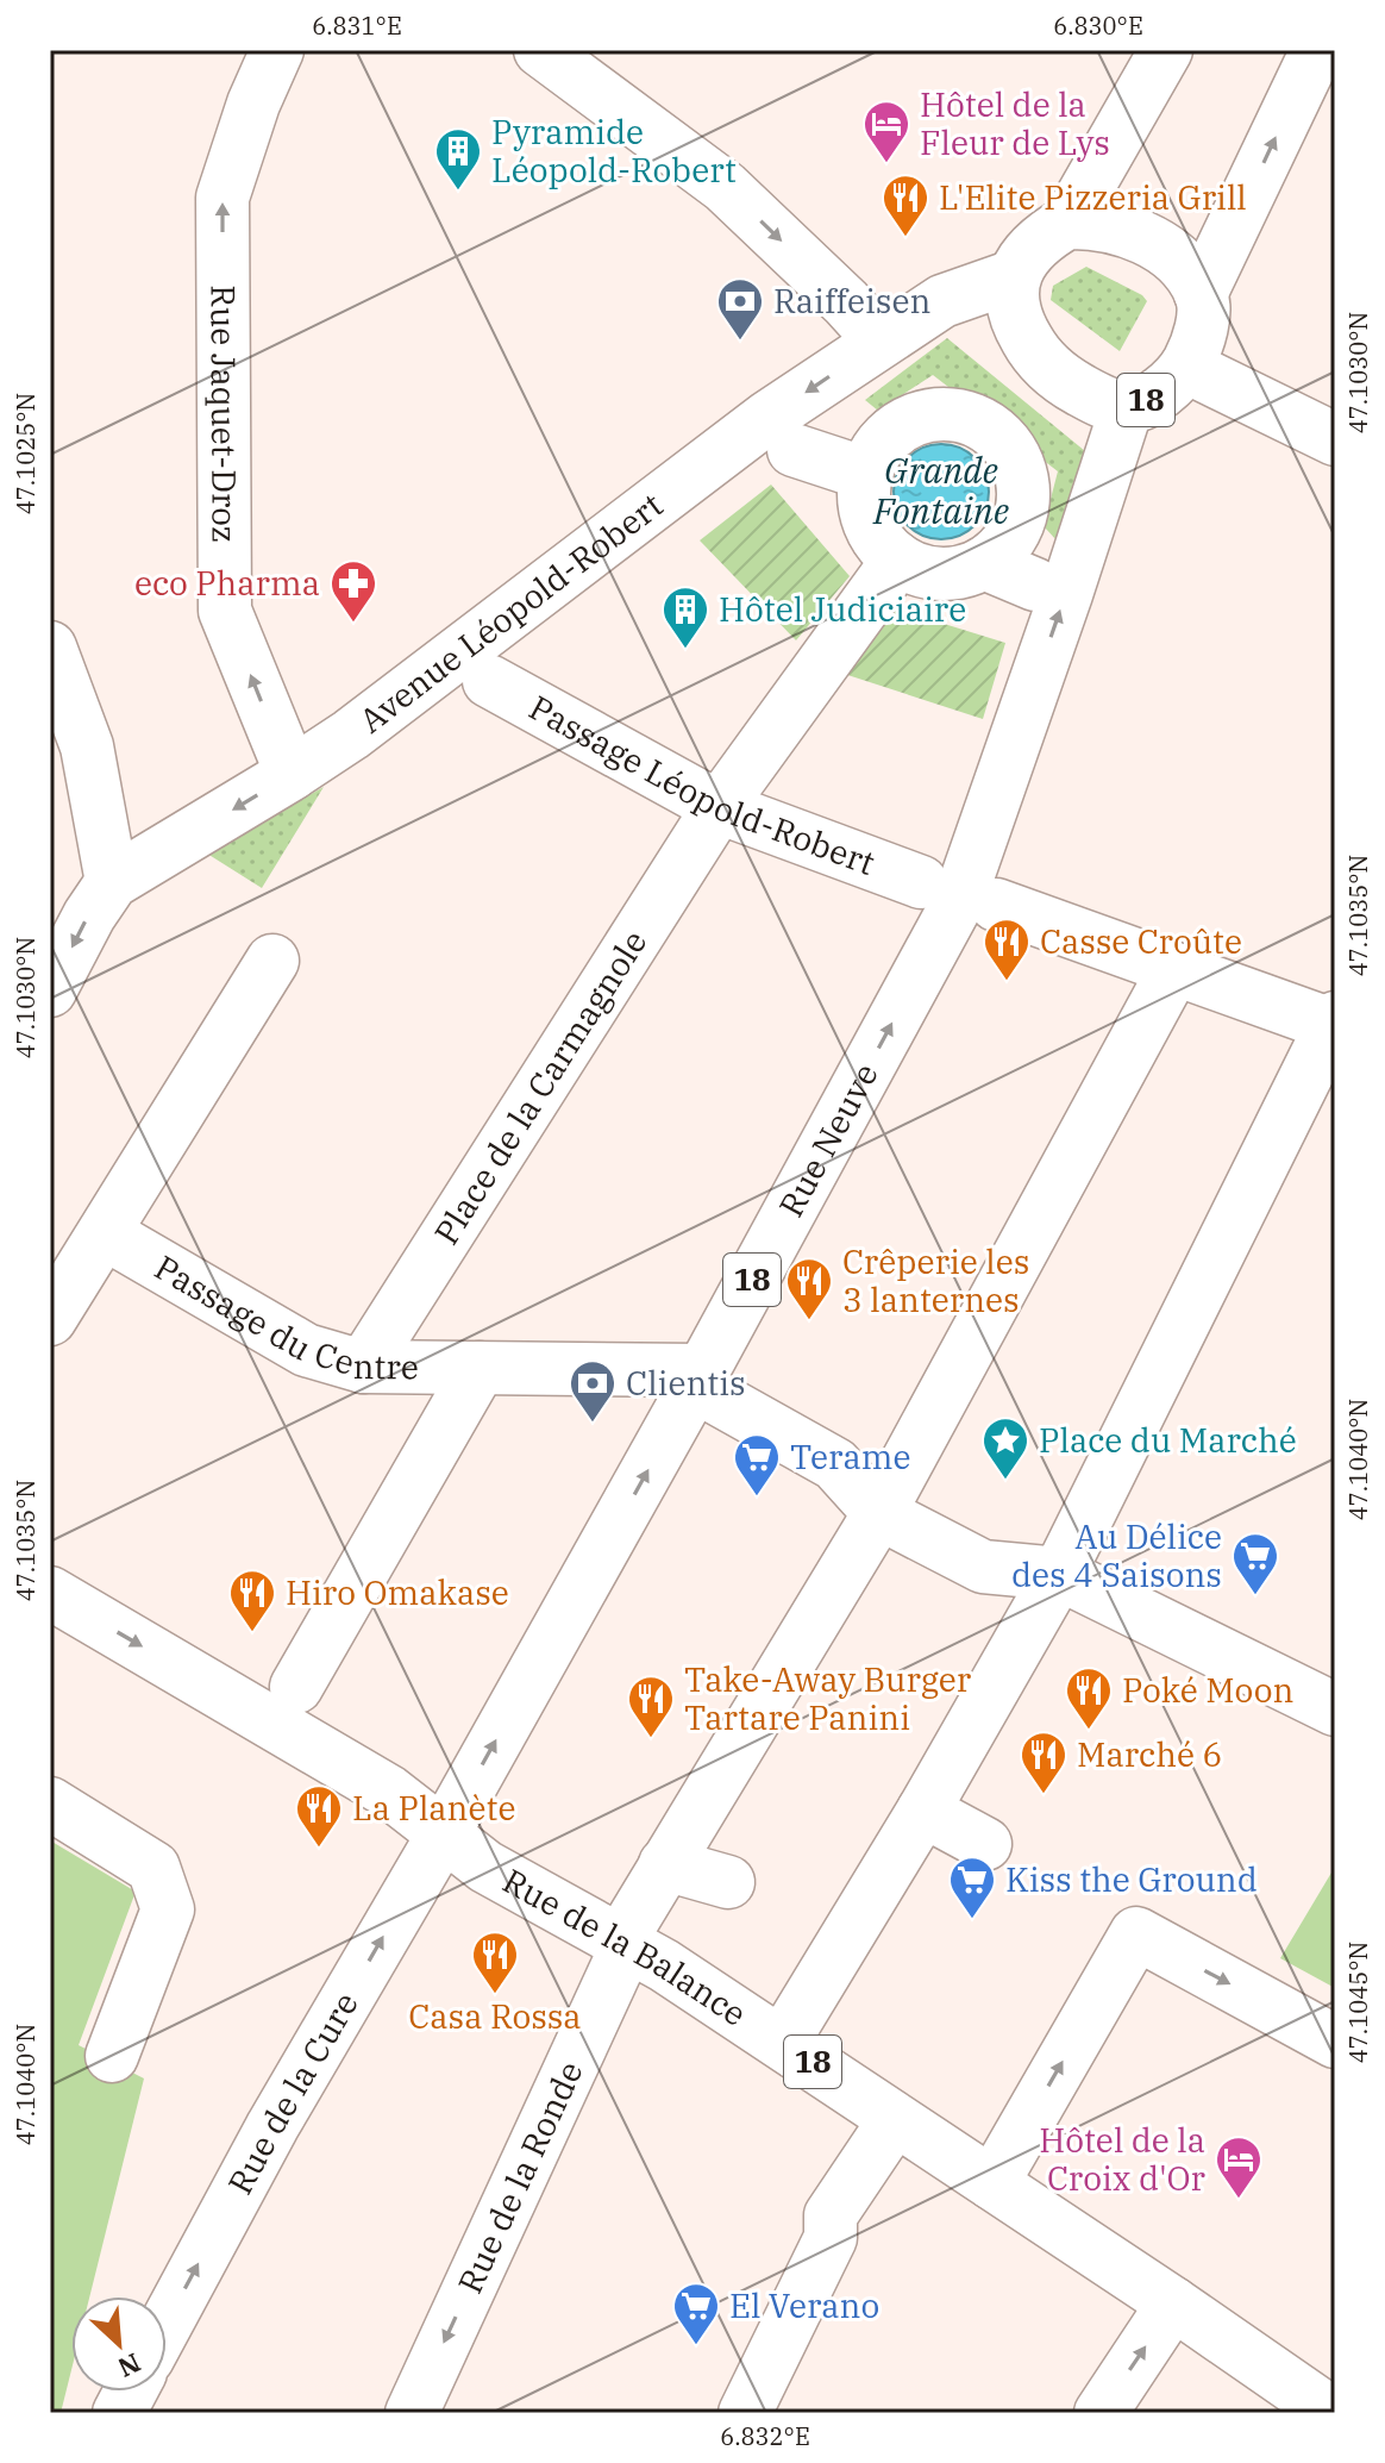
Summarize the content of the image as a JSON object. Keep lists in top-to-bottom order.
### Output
{
  "streets": {
    "street": [
      "18",
      "Rue Jaquet-Droz",
      "Avenue Léopold-Robert",
      "Passage Léopold-Robert",
      "Place de la Carmagnole",
      "Rue Neuve",
      "Passage du Centre",
      "Rue de la Balance",
      "Rue de la Cure",
      "Rue de la Ronde"
    ]
  },
  "crossings": [
    ["18", "Avenue Léopold-Robert"],
    ["18", "Rue Neuve"],
    ["Rue Jaquet-Droz", "Avenue Léopold-Robert"],
    ["Avenue Léopold-Robert", "Rue Neuve"],
    ["Passage Léopold-Robert", "Place de la Carmagnole"],
    ["Place de la Carmagnole", "Passage du Centre"],
    ["Rue Neuve", "Passage du Centre"],
    ["Rue Neuve", "Rue de la Balance"],
    ["Rue Neuve", "Rue de la Cure"],
    ["Rue de la Balance", "Rue de la Cure"],
    ["Rue de la Balance", "Rue de la Ronde"]
  ],
  "one_way": ["Rue Jaquet-Droz", "Avenue Léopold-Robert", "Rue de la Cure"],
  "water": ["Grande Fontaine"],
  "places": {
    "hotel": ["Hôtel de la Fleur de Lys", "Hôtel de la Croix d'Or"],
    "building": ["Pyramide Léopold-Robert", "Hôtel Judiciaire"],
    "restaurant": [
      "L'Elite Pizzeria Grill",
      "Casse Croûte",
      "Crêperie les 3 lanternes",
      "Hiro Omakase",
      "Poké Moon",
      "Take-Away Burger Tartare Panini",
      "Marché 6",
      "La Planète",
      "Casa Rossa"
    ],
    "bank": ["Raiffeisen", "Clientis"],
    "pharmacy": ["eco Pharma"],
    "place": ["Place du Marché"],
    "supermarket": [
      "Terame",
      "Au Délice des 4 Saisons",
      "Kiss the Ground",
      "El Verano"
    ]
  },
  "north": "bottom right",
  "coordinates": [
    "6.831°E",
    "6.830°E",
    "47.1030°N",
    "47.1025°N",
    "47.1035°N",
    "47.1040°N",
    "47.1045°N",
    "6.832°E"
  ]
}
